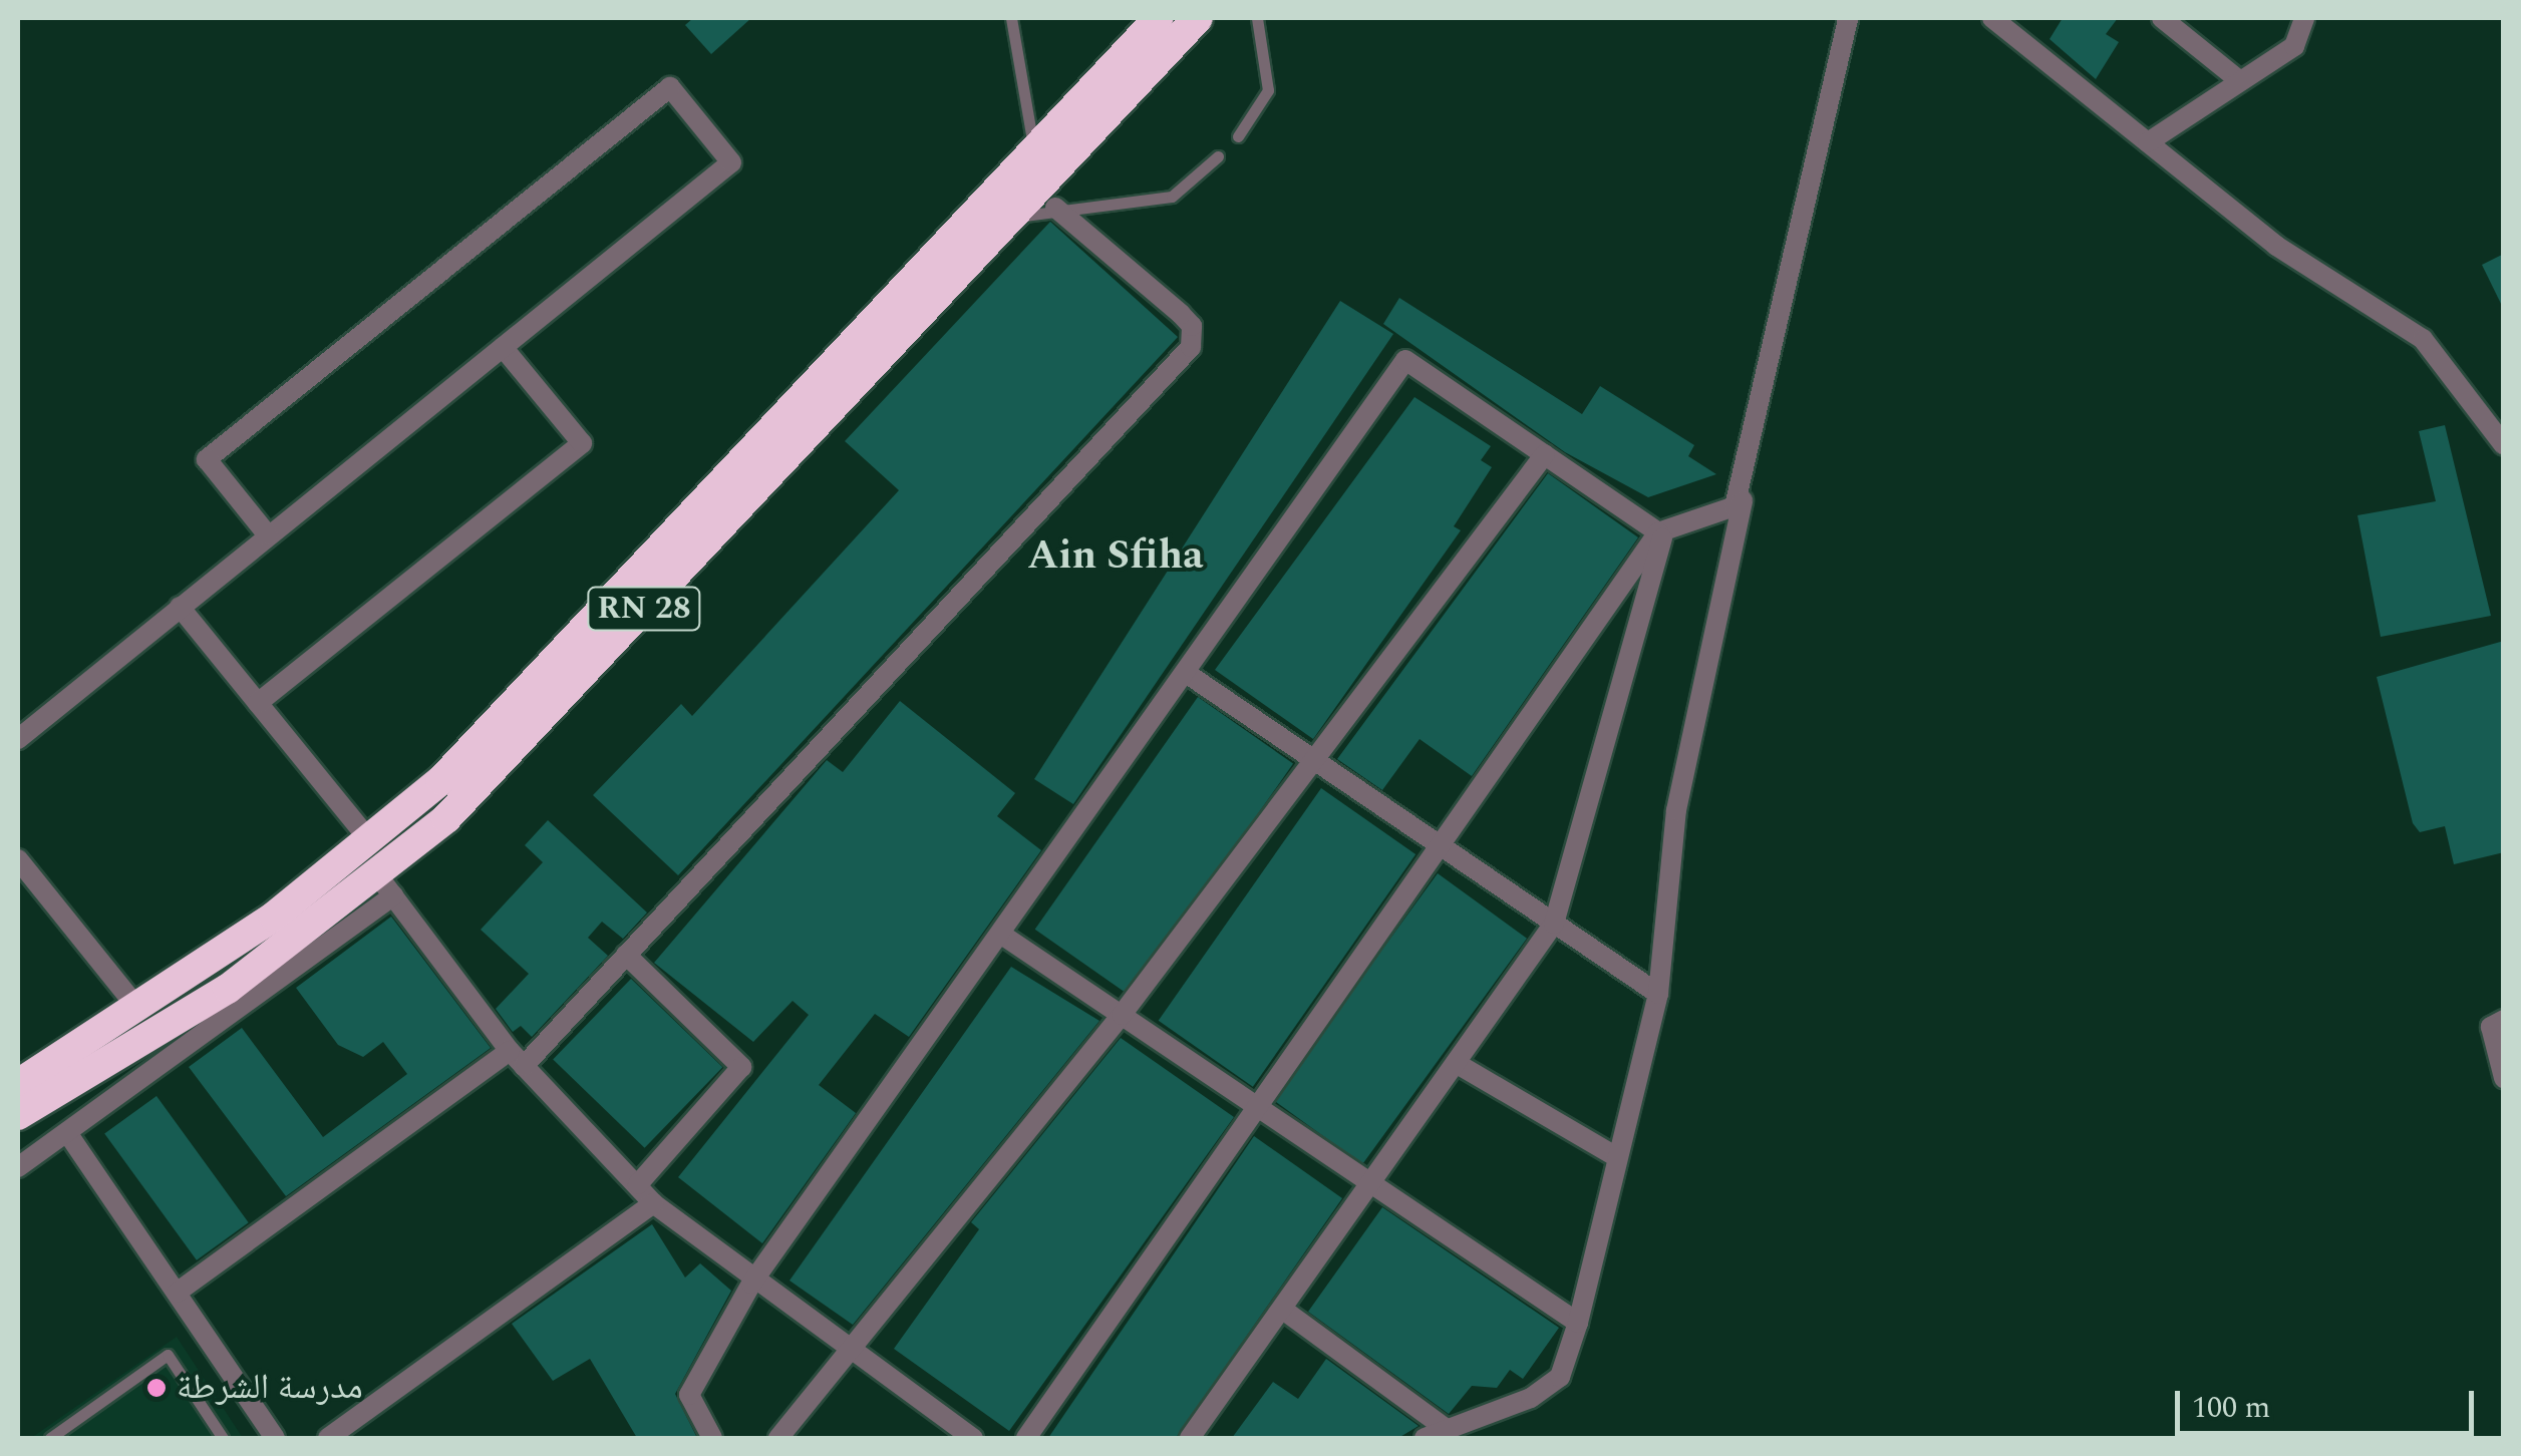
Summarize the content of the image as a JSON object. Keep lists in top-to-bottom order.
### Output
{
  "streets": {
    "highway": ["RN 28"]
  },
  "districts": ["Ain Sfiha"],
  "places": ["مدرسة الشرطة"],
  "scale_bar": "100 m"
}
